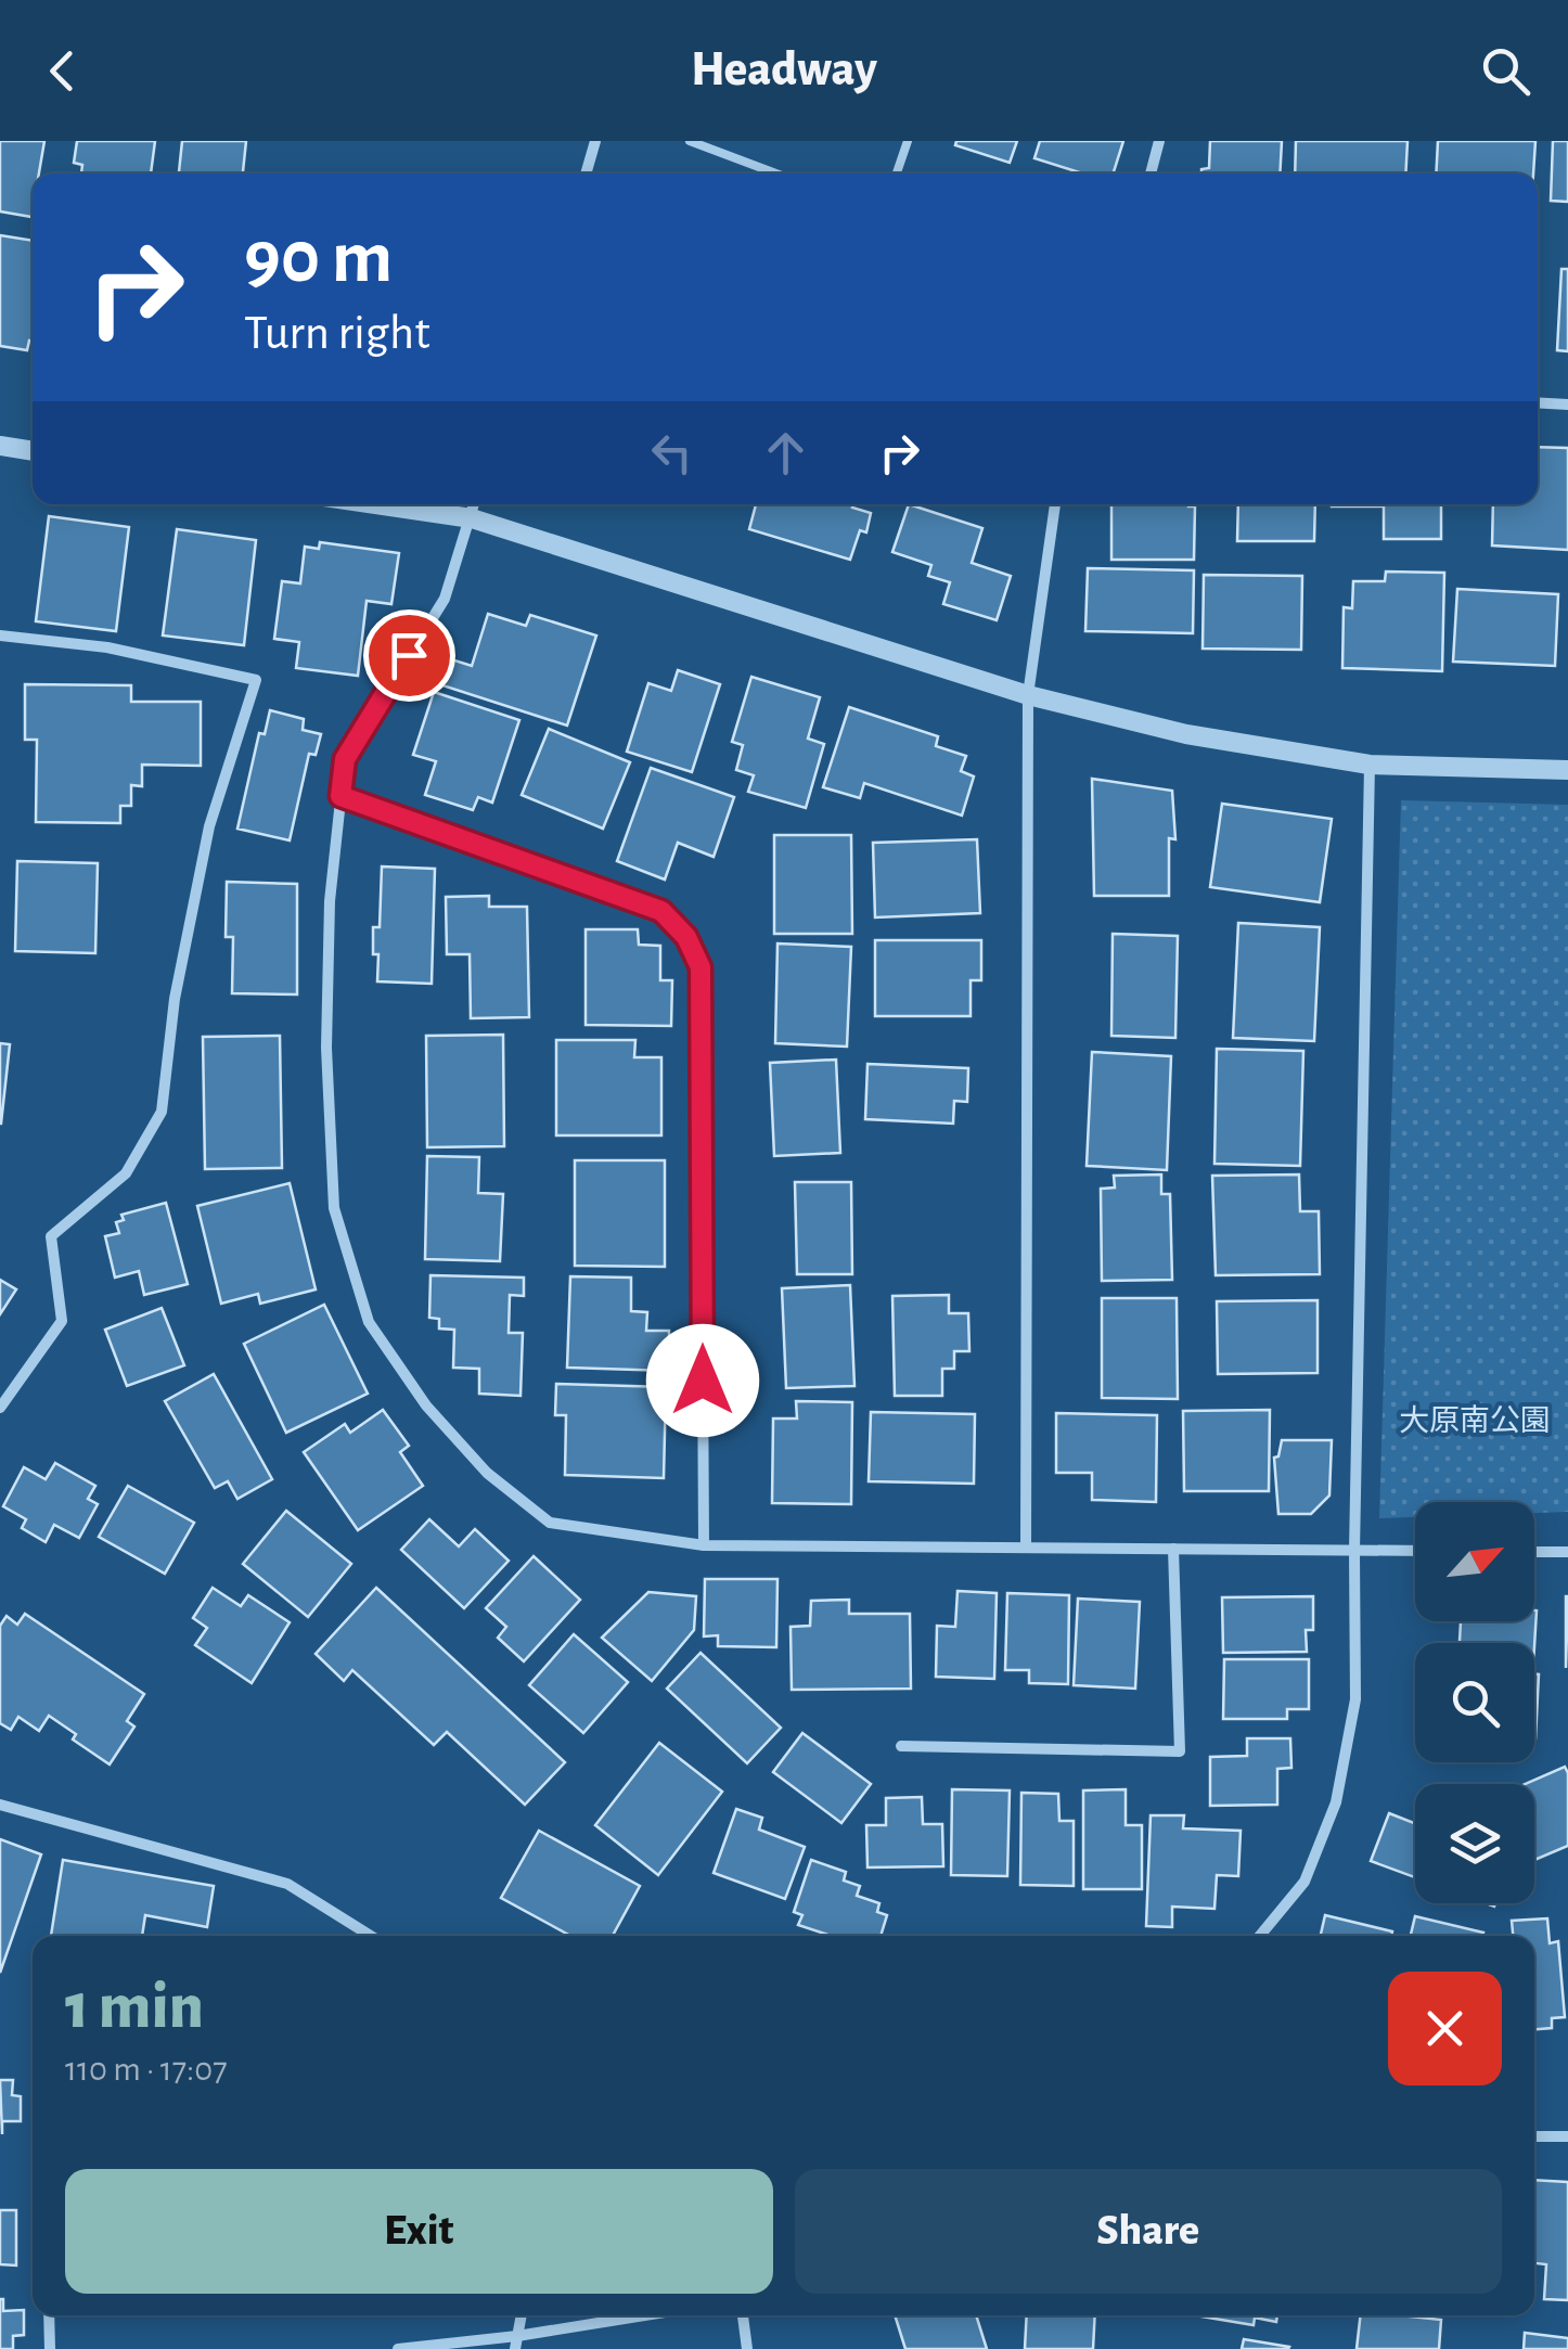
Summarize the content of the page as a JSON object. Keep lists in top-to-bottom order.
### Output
{
  "parks": ["大原南公園"],
  "north": "top right",
  "page": {
    "header": "Headway",
    "turn": ["90 m", "Turn right"],
    "heading": ["1 min", "110 m · 17:07"],
    "buttons": ["Exit", "Share"]
  }
}
